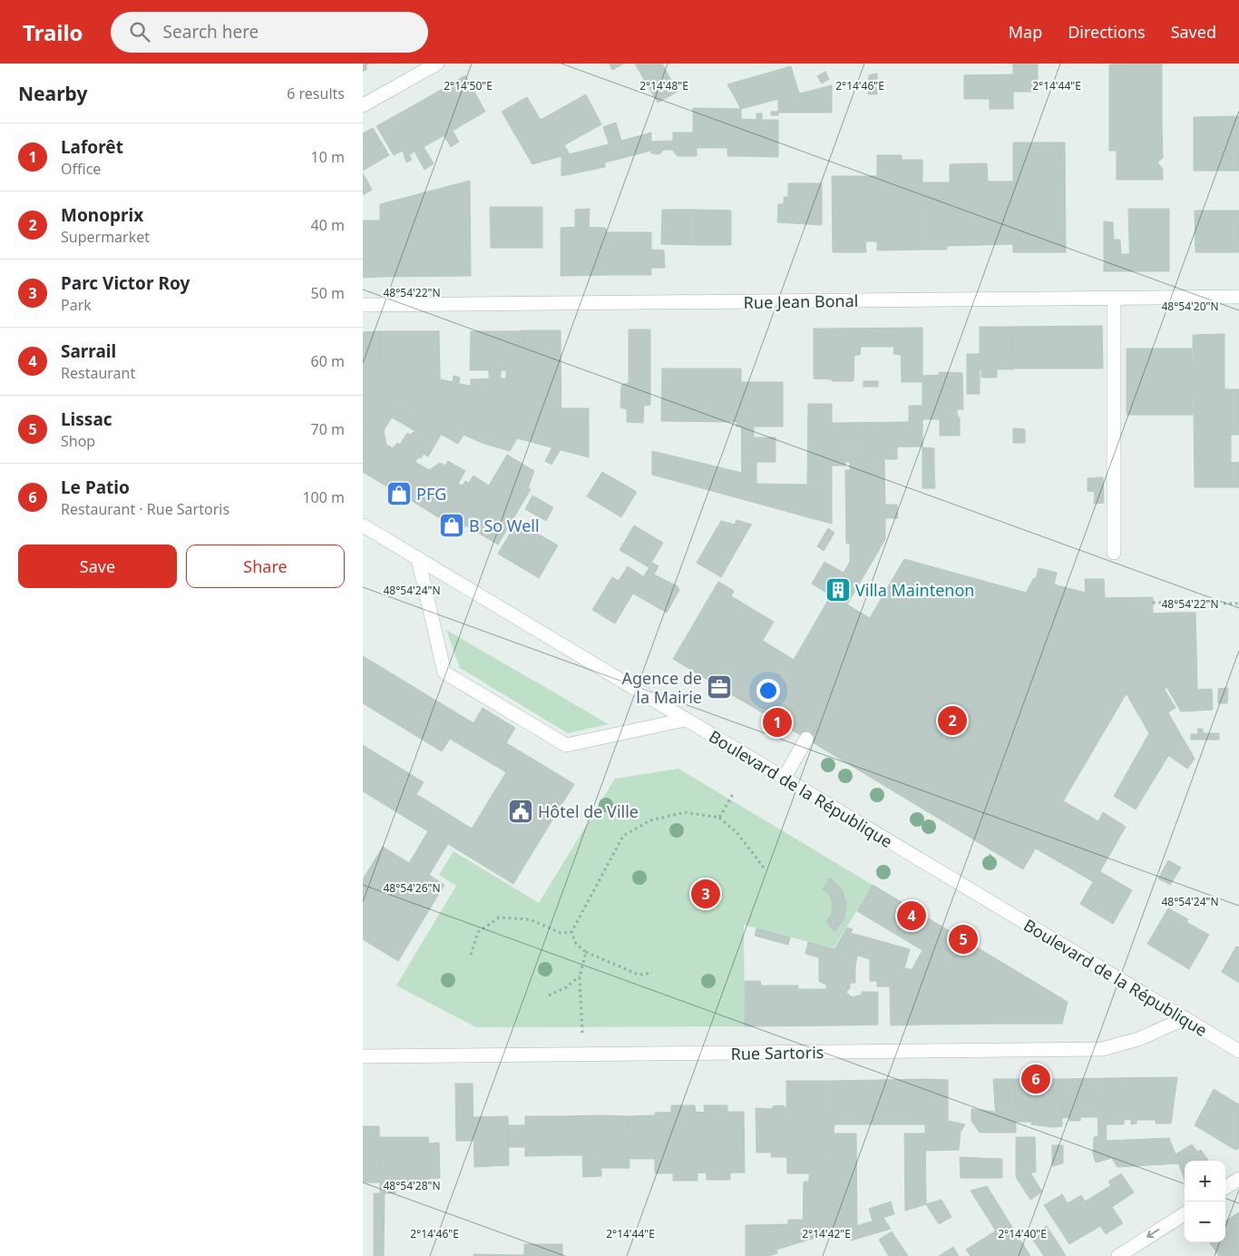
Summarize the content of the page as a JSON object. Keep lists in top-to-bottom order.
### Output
{
  "streets": {
    "street": ["Rue Jean Bonal", "Boulevard de la République", "Rue Sartoris"]
  },
  "crossings": [
    ["Boulevard de la République", "Rue Sartoris"]
  ],
  "places": {
    "shop": ["PFG", "B So Well"],
    "building": ["Villa Maintenon"],
    "office": ["Agence de la Mairie"],
    "public building": ["Hôtel de Ville"]
  },
  "page": {
    "header": "Trailo",
    "search": "Search here",
    "nav": ["Map", "Directions", "Saved"],
    "heading": ["Nearby", "6 results"],
    "list": [
      {
        "mark": "1",
        "name": "Laforêt",
        "note": "Office",
        "value": "10 m"
      },
      {
        "mark": "2",
        "name": "Monoprix",
        "note": "Supermarket",
        "value": "40 m"
      },
      {
        "mark": "3",
        "name": "Parc Victor Roy",
        "note": "Park",
        "value": "50 m"
      },
      {
        "mark": "4",
        "name": "Sarrail",
        "note": "Restaurant",
        "value": "60 m"
      },
      {
        "mark": "5",
        "name": "Lissac",
        "note": "Shop",
        "value": "70 m"
      },
      {
        "mark": "6",
        "name": "Le Patio",
        "note": "Restaurant · Rue Sartoris",
        "value": "100 m"
      }
    ],
    "buttons": ["Save", "Share"],
    "pins": [
      "2",
      "1",
      "3",
      "4",
      "5",
      "6"
    ],
    "map_buttons": ["+", "−"]
  },
  "coordinates": [
    "2°14'50\"E",
    "2°14'48\"E",
    "2°14'46\"E",
    "2°14'44\"E",
    "48°54'22\"N",
    "48°54'20\"N",
    "48°54'24\"N",
    "48°54'26\"N",
    "48°54'28\"N",
    "2°14'42\"E",
    "2°14'40\"E"
  ]
}
